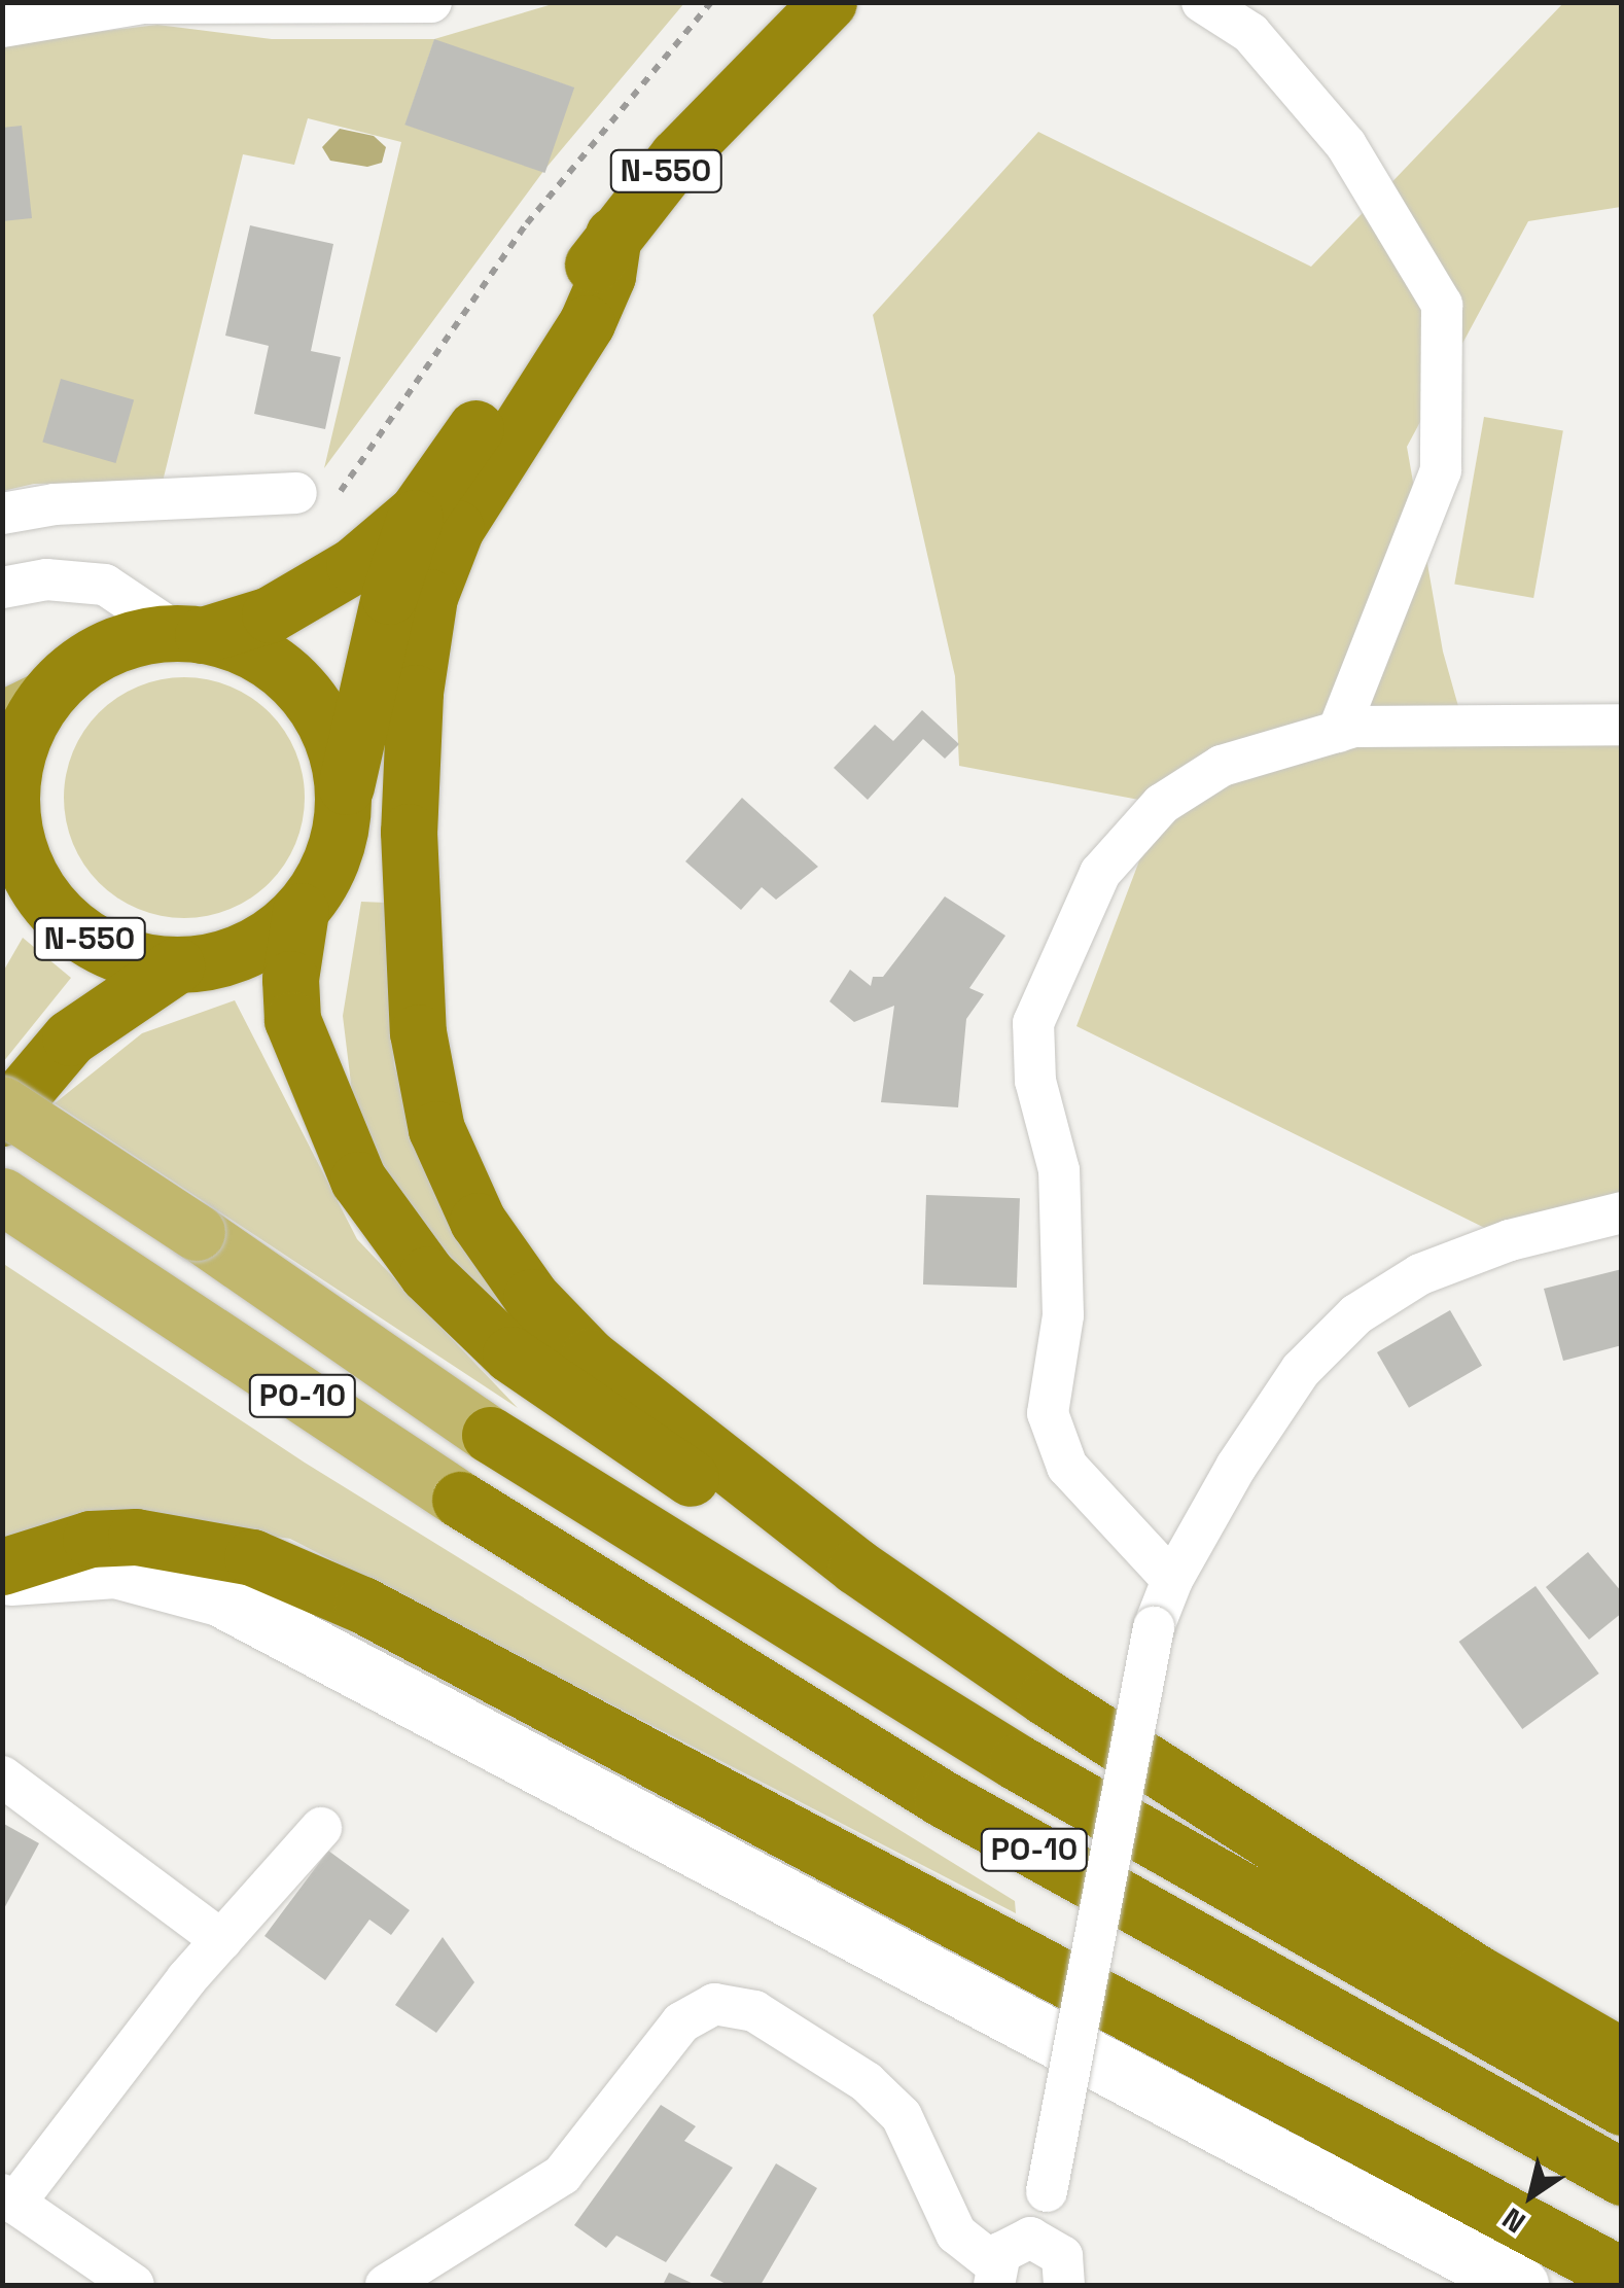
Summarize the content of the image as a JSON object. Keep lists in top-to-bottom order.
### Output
{
  "streets": {
    "highway": ["N-550", "PO-10"]
  },
  "north": "bottom left"
}
